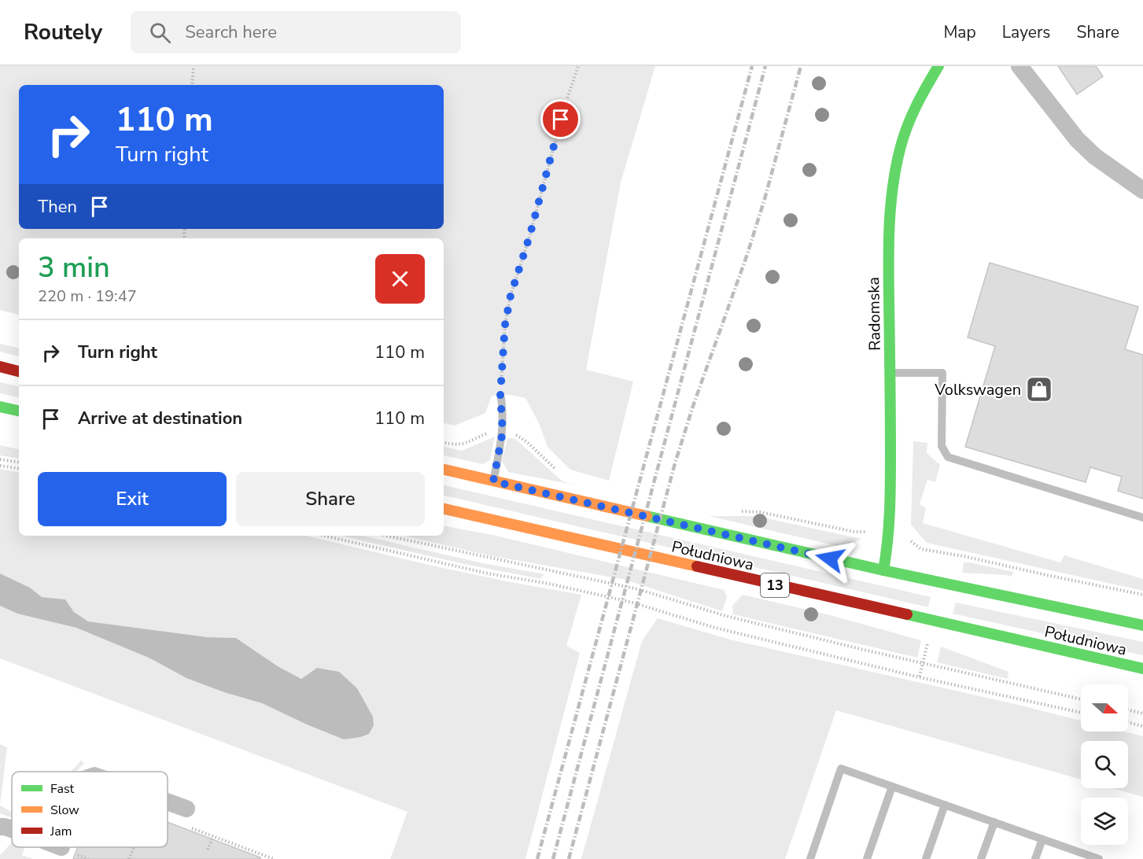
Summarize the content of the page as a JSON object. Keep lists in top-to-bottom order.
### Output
{
  "streets": {
    "main road": ["Radomska", "Południowa", "13"]
  },
  "crossings": [
    ["Radomska", "Południowa"]
  ],
  "places": {
    "shop": ["Volkswagen"]
  },
  "legend": ["Fast", "Slow", "Jam"],
  "north": "right",
  "page": {
    "header": "Routely",
    "search": "Search here",
    "nav": ["Map", "Layers", "Share"],
    "turn": ["110 m", "Turn right"],
    "then": "Then",
    "heading": ["3 min", "220 m · 19:47"],
    "list": [
      {
        "name": "Turn right",
        "value": "110 m"
      },
      {
        "name": "Arrive at destination",
        "value": "110 m"
      }
    ],
    "buttons": ["Exit", "Share"]
  }
}
